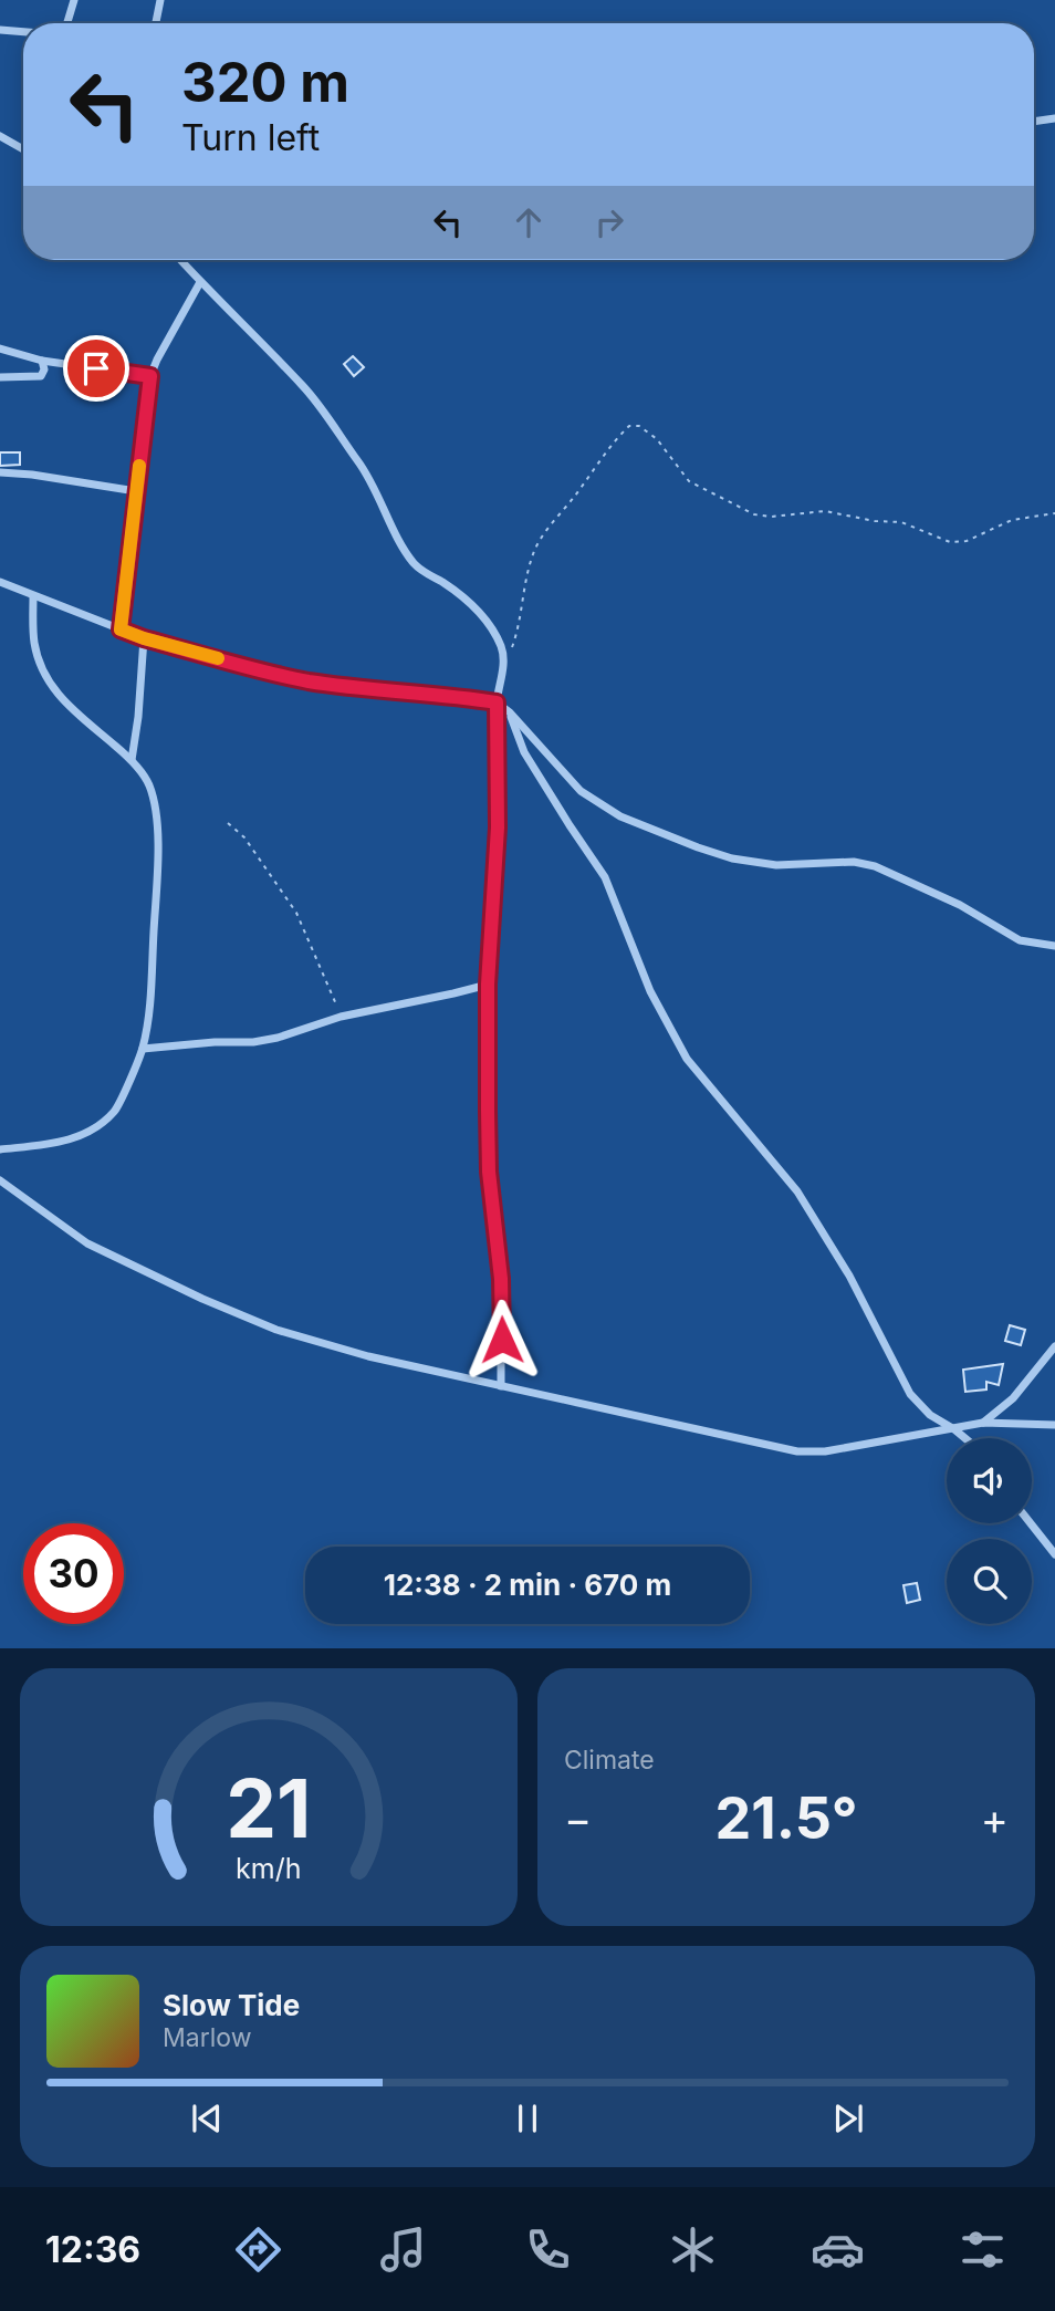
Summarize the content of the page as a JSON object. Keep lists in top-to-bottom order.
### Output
{
  "page": {
    "turn": ["320 m", "Turn left"],
    "limit": "30",
    "trip": "12:38 · 2 min · 670 m",
    "tile": "Climate",
    "heat": ["−", "21.5°", "+"],
    "song": ["Slow Tide", "Marlow"],
    "tabs": "12:36",
    "gauge": ["21", "km/h"]
  }
}
